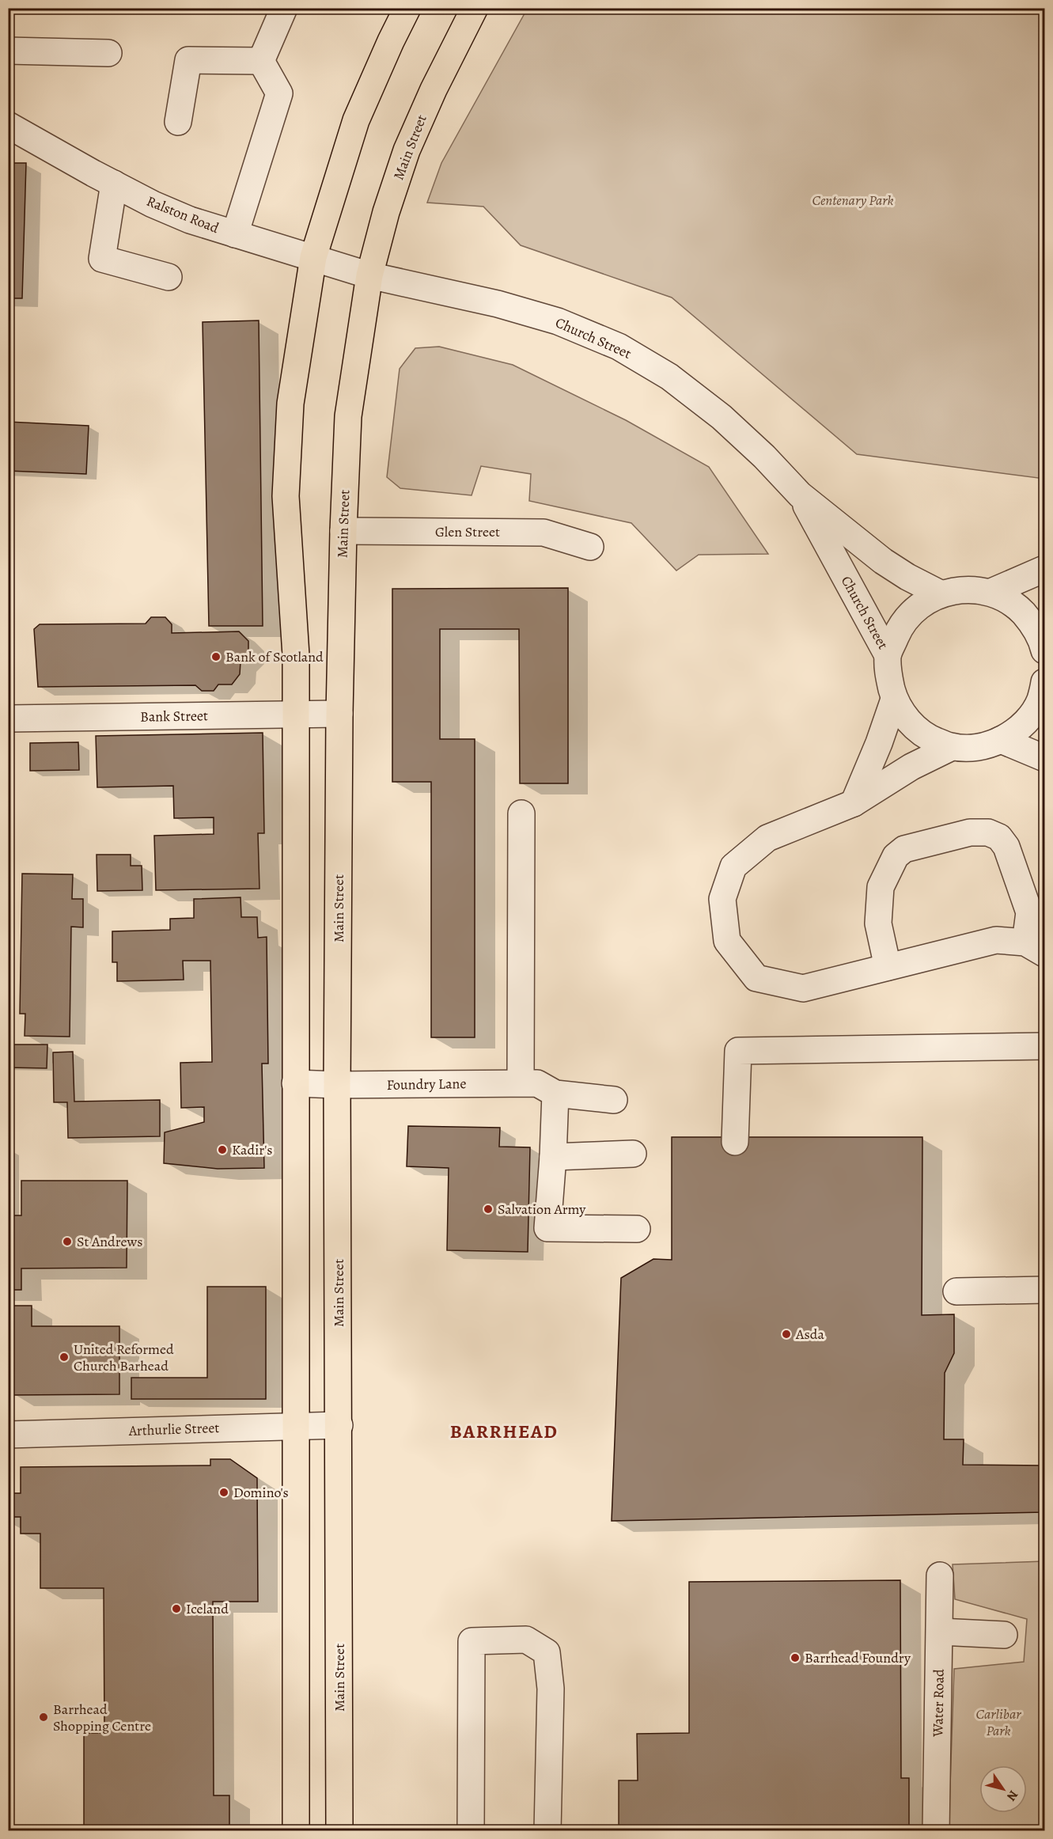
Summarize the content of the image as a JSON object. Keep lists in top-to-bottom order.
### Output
{
  "streets": {
    "main road": ["Main Street"],
    "street": [
      "Ralston Road",
      "Church Street",
      "Glen Street",
      "Bank Street",
      "Foundry Lane",
      "Arthurlie Street",
      "Water Road"
    ]
  },
  "crossings": [
    ["Main Street", "Ralston Road"],
    ["Main Street", "Church Street"],
    ["Main Street", "Glen Street"],
    ["Main Street", "Bank Street"],
    ["Main Street", "Foundry Lane"],
    ["Main Street", "Arthurlie Street"],
    ["Ralston Road", "Church Street"]
  ],
  "districts": ["BARRHEAD"],
  "parks": ["Centenary Park", "Carlibar Park"],
  "places": [
    "Bank of Scotland",
    "Kadir's",
    "Salvation Army",
    "St Andrews",
    "Asda",
    "United Reformed Church Barhead",
    "Domino's",
    "Iceland",
    "Barrhead Foundry",
    "Barrhead Shopping Centre"
  ],
  "north": "bottom right"
}
